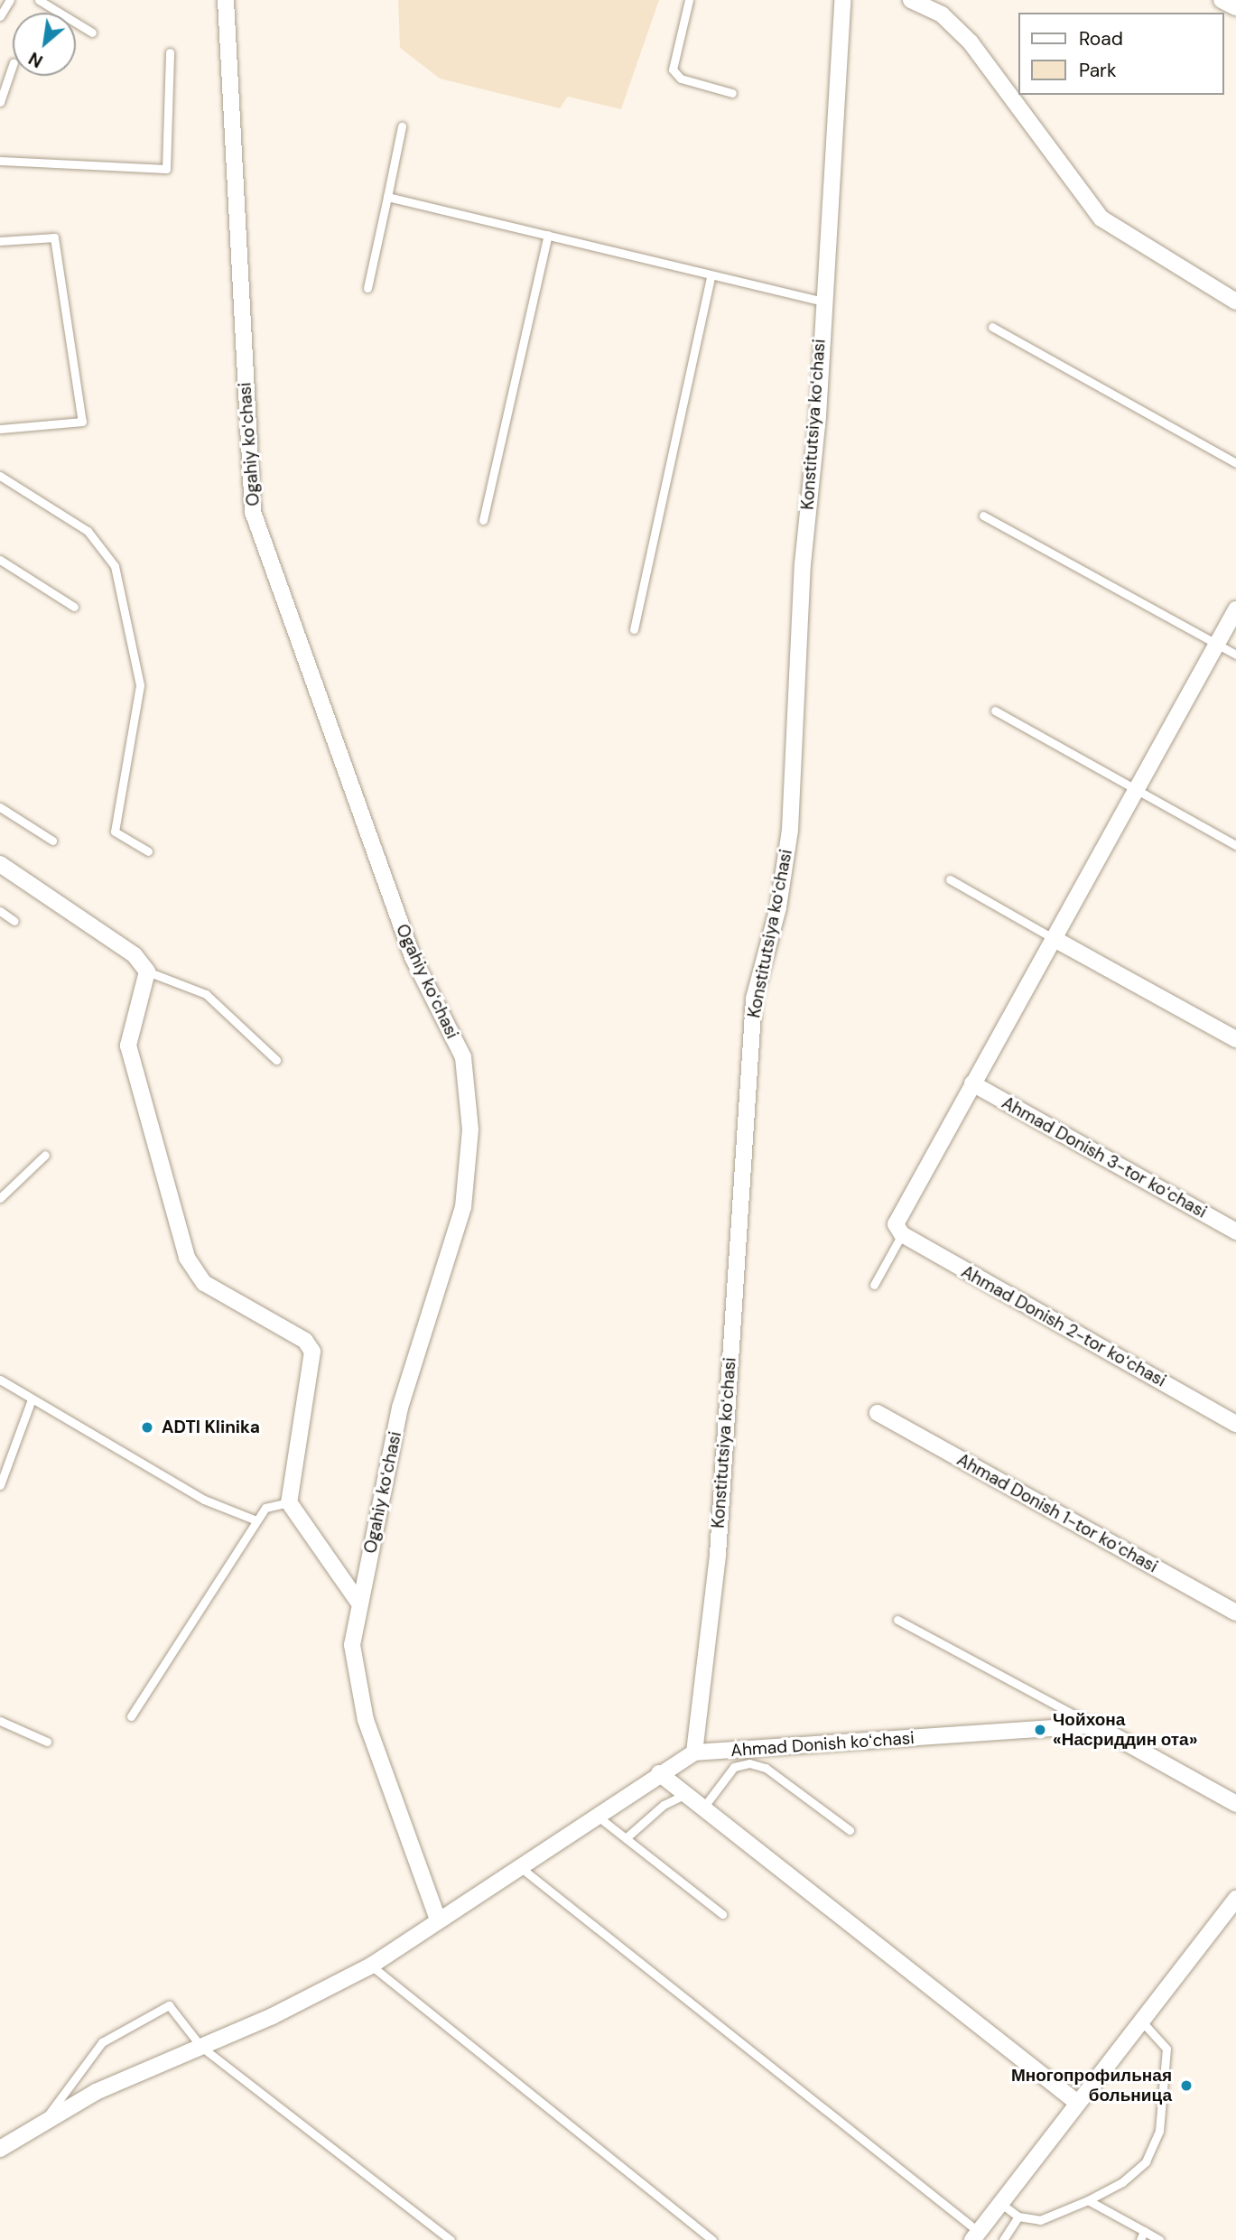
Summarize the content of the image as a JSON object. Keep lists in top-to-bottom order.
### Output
{
  "streets": {
    "street": [
      "Konstitutsiya koʻchasi",
      "Ogahiy koʻchasi",
      "Ahmad Donish 3-tor koʻchasi",
      "Ahmad Donish 2-tor koʻchasi",
      "Ahmad Donish 1-tor koʻchasi",
      "Ahmad Donish koʻchasi"
    ]
  },
  "crossings": [
    ["Konstitutsiya koʻchasi", "Ahmad Donish koʻchasi"],
    ["Ogahiy koʻchasi", "Ahmad Donish koʻchasi"]
  ],
  "places": ["ADTI Klinika", "Чойхона «Насриддин ота»", "Многопрофильная больница"],
  "legend": ["Road", "Park"],
  "north": "bottom left"
}
